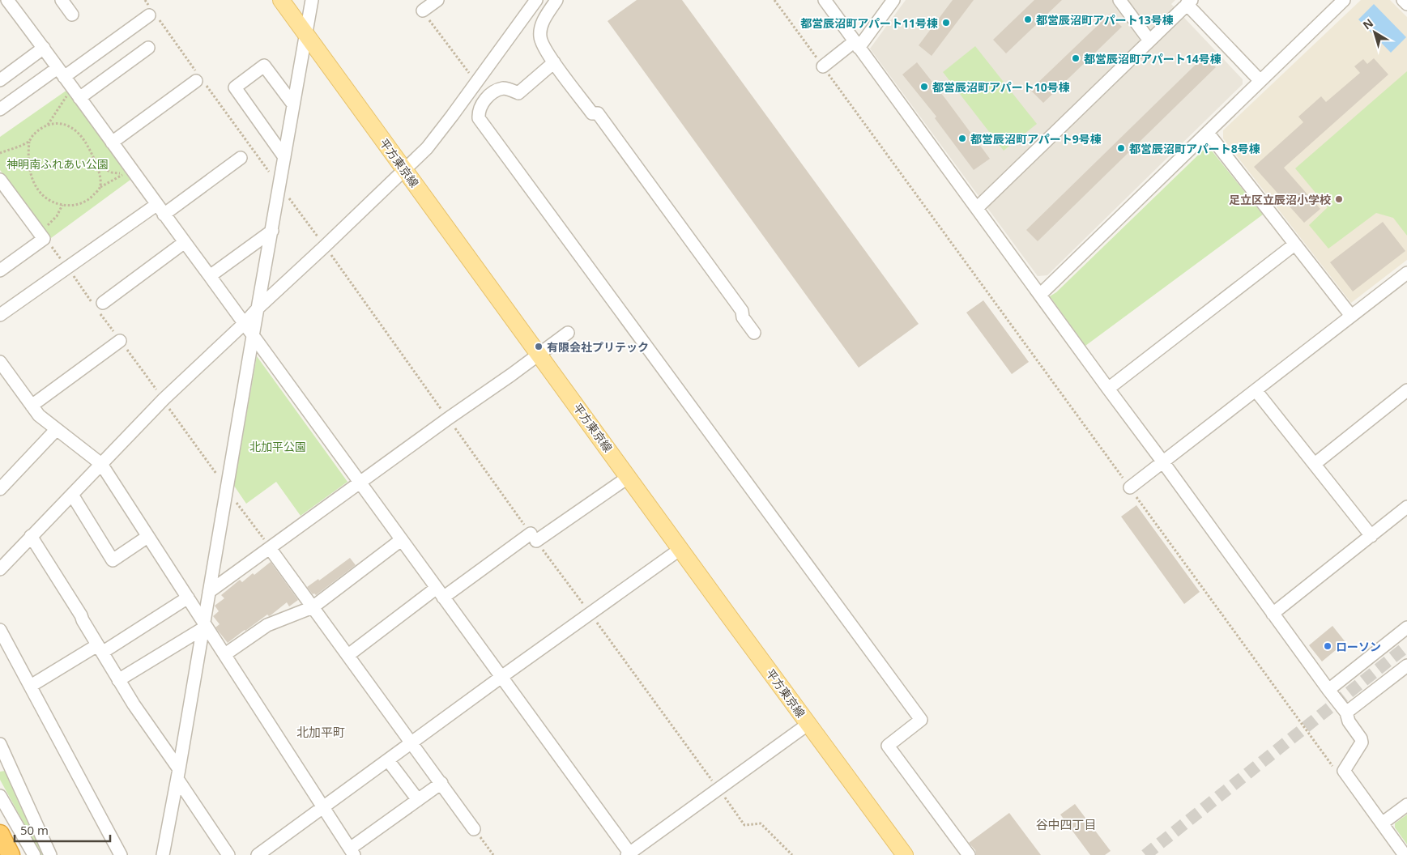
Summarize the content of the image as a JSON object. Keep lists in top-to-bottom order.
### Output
{
  "streets": {
    "main road": ["平方東京線"]
  },
  "districts": ["北加平町", "谷中四丁目"],
  "parks": ["神明南ふれあい公園", "北加平公園"],
  "places": [
    "都営辰沼町アパート13号棟",
    "都営辰沼町アパート11号棟",
    "都営辰沼町アパート14号棟",
    "都営辰沼町アパート10号棟",
    "都営辰沼町アパート9号棟",
    "都営辰沼町アパート8号棟",
    "足立区立辰沼小学校",
    "有限会社プリテック",
    "ローソン"
  ],
  "scale_bar": "50 m",
  "north": "top left"
}
